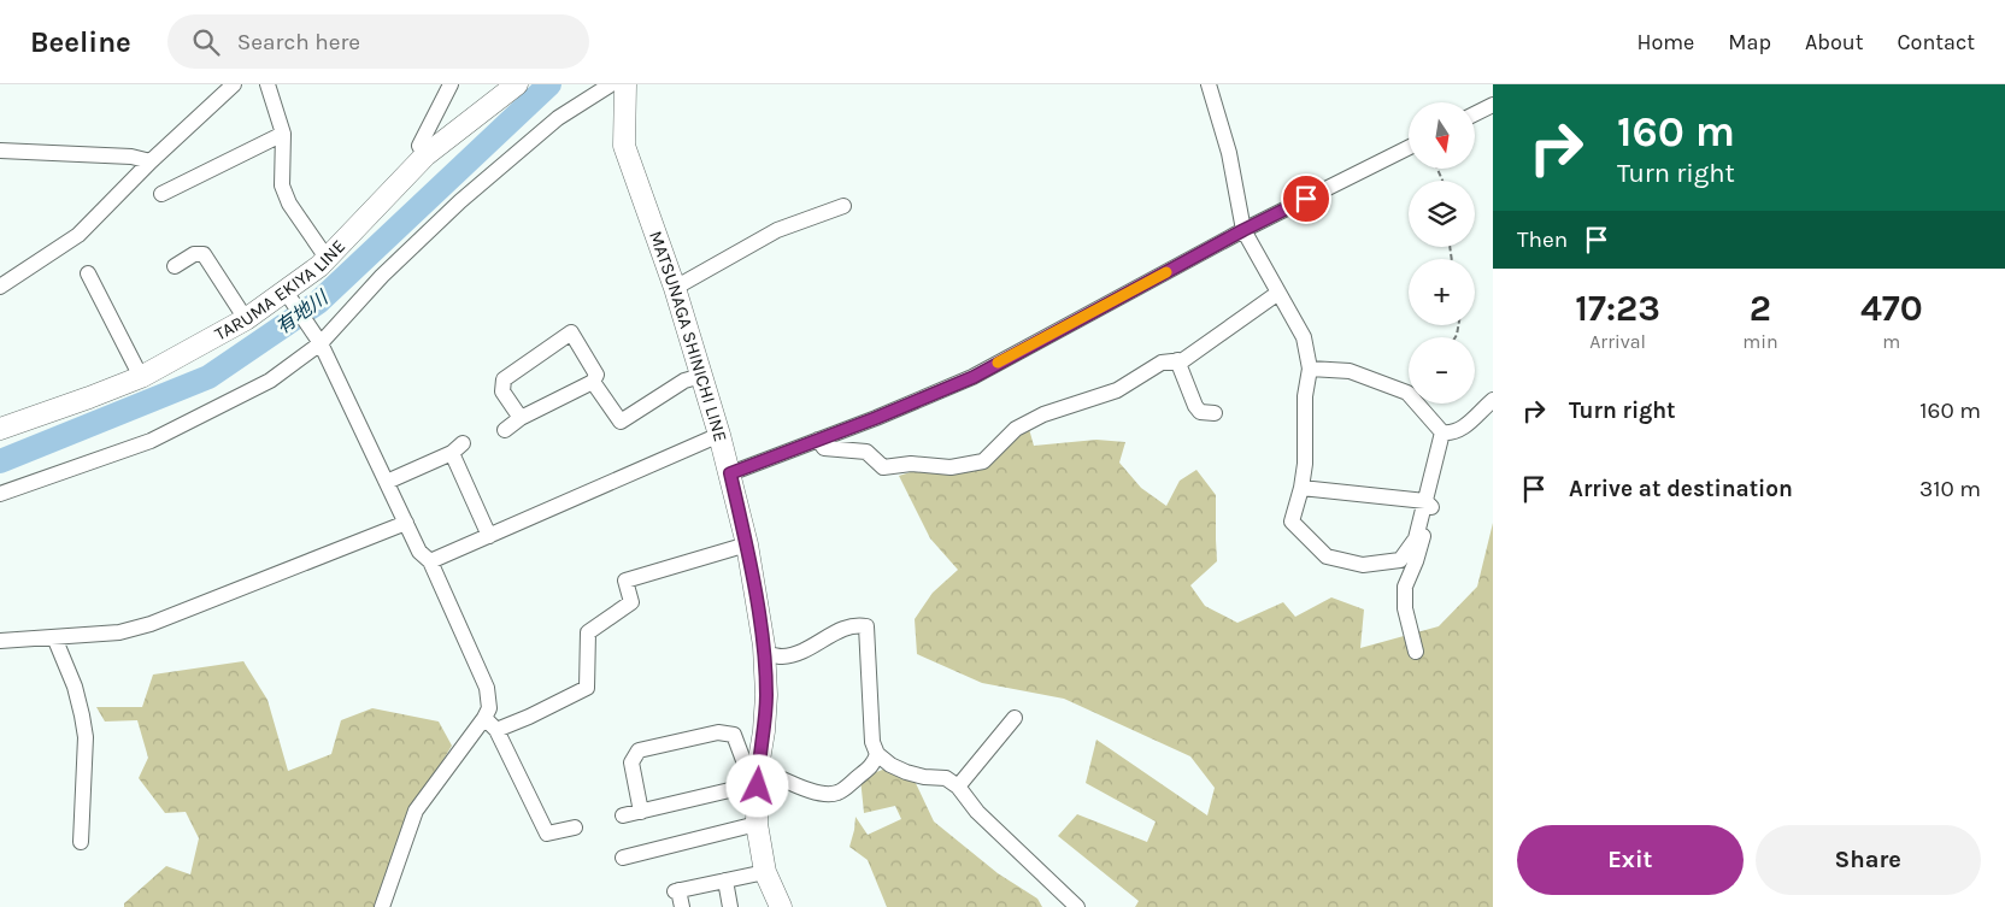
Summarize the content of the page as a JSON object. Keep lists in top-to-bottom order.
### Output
{
  "streets": {
    "main road": ["TARUMA EKIYA LINE", "MATSUNAGA SHINICHI LINE"]
  },
  "water": ["有地川"],
  "north": "bottom",
  "page": {
    "header": "Beeline",
    "search": "Search here",
    "nav": [
      "Home",
      "Map",
      "About",
      "Contact"
    ],
    "turn": ["160 m", "Turn right"],
    "map_buttons": ["+", "−"],
    "then": "Then",
    "eta": [
      "17:23",
      "Arrival",
      "2",
      "min",
      "470",
      "m"
    ],
    "list": [
      {
        "name": "Turn right",
        "value": "160 m"
      },
      {
        "name": "Arrive at destination",
        "value": "310 m"
      }
    ],
    "buttons": ["Exit", "Share"]
  }
}
